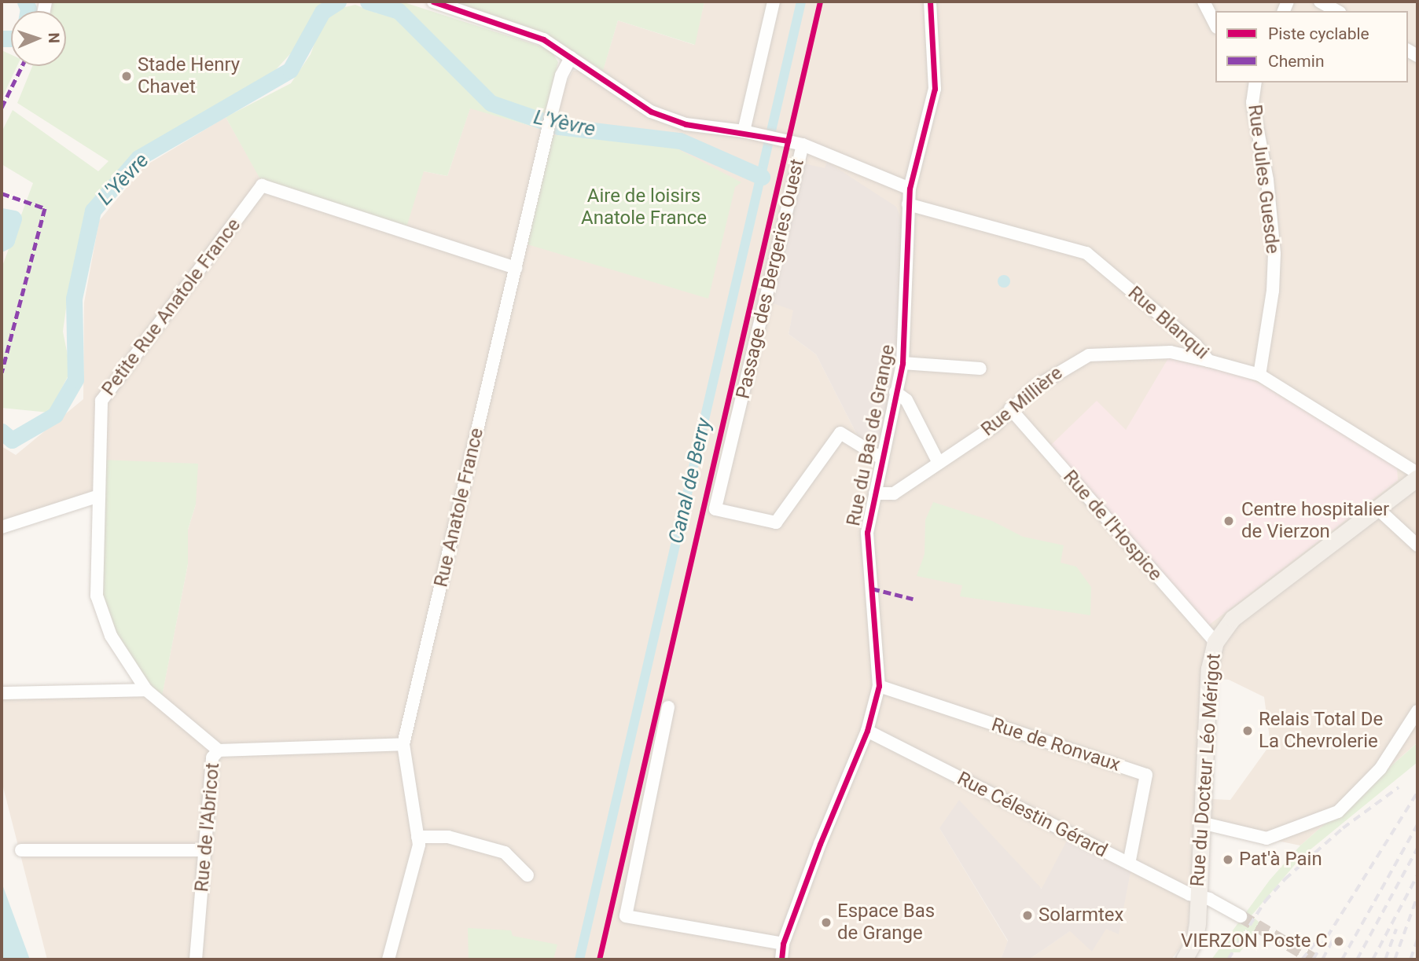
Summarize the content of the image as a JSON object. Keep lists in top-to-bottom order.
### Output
{
  "streets": {
    "main road": ["Rue du Docteur Léo Mérigot"],
    "street": [
      "Rue Jules Guesde",
      "Passage des Bergeries Ouest",
      "Petite Rue Anatole France",
      "Rue Blanqui",
      "Rue Millière",
      "Rue du Bas de Grange",
      "Rue Anatole France",
      "Rue de l'Hospice",
      "Rue de Ronvaux",
      "Rue Célestin Gérard",
      "Rue de l'Abricot"
    ]
  },
  "crossings": [
    ["Rue Jules Guesde", "Rue Blanqui"],
    ["Passage des Bergeries Ouest", "Rue du Bas de Grange"],
    ["Petite Rue Anatole France", "Rue Anatole France"],
    ["Petite Rue Anatole France", "Rue de l'Abricot"],
    ["Rue Blanqui", "Rue Millière"],
    ["Rue Blanqui", "Rue du Bas de Grange"],
    ["Rue Millière", "Rue du Bas de Grange"],
    ["Rue Millière", "Rue de l'Hospice"],
    ["Rue du Bas de Grange", "Rue de Ronvaux"],
    ["Rue du Bas de Grange", "Rue Célestin Gérard"],
    ["Rue Anatole France", "Rue de l'Abricot"],
    ["Rue de l'Hospice", "Rue du Docteur Léo Mérigot"],
    ["Rue de Ronvaux", "Rue Célestin Gérard"],
    ["Rue du Docteur Léo Mérigot", "Rue Célestin Gérard"]
  ],
  "water": ["L'Yèvre", "Canal de Berry"],
  "parks": ["Aire de loisirs Anatole France"],
  "places": [
    "Stade Henry Chavet",
    "Centre hospitalier de Vierzon",
    "Relais Total De La Chevrolerie",
    "Pat'à Pain",
    "Solarmtex",
    "Espace Bas de Grange",
    "VIERZON Poste C"
  ],
  "legend": ["Piste cyclable", "Chemin"],
  "north": "right"
}
